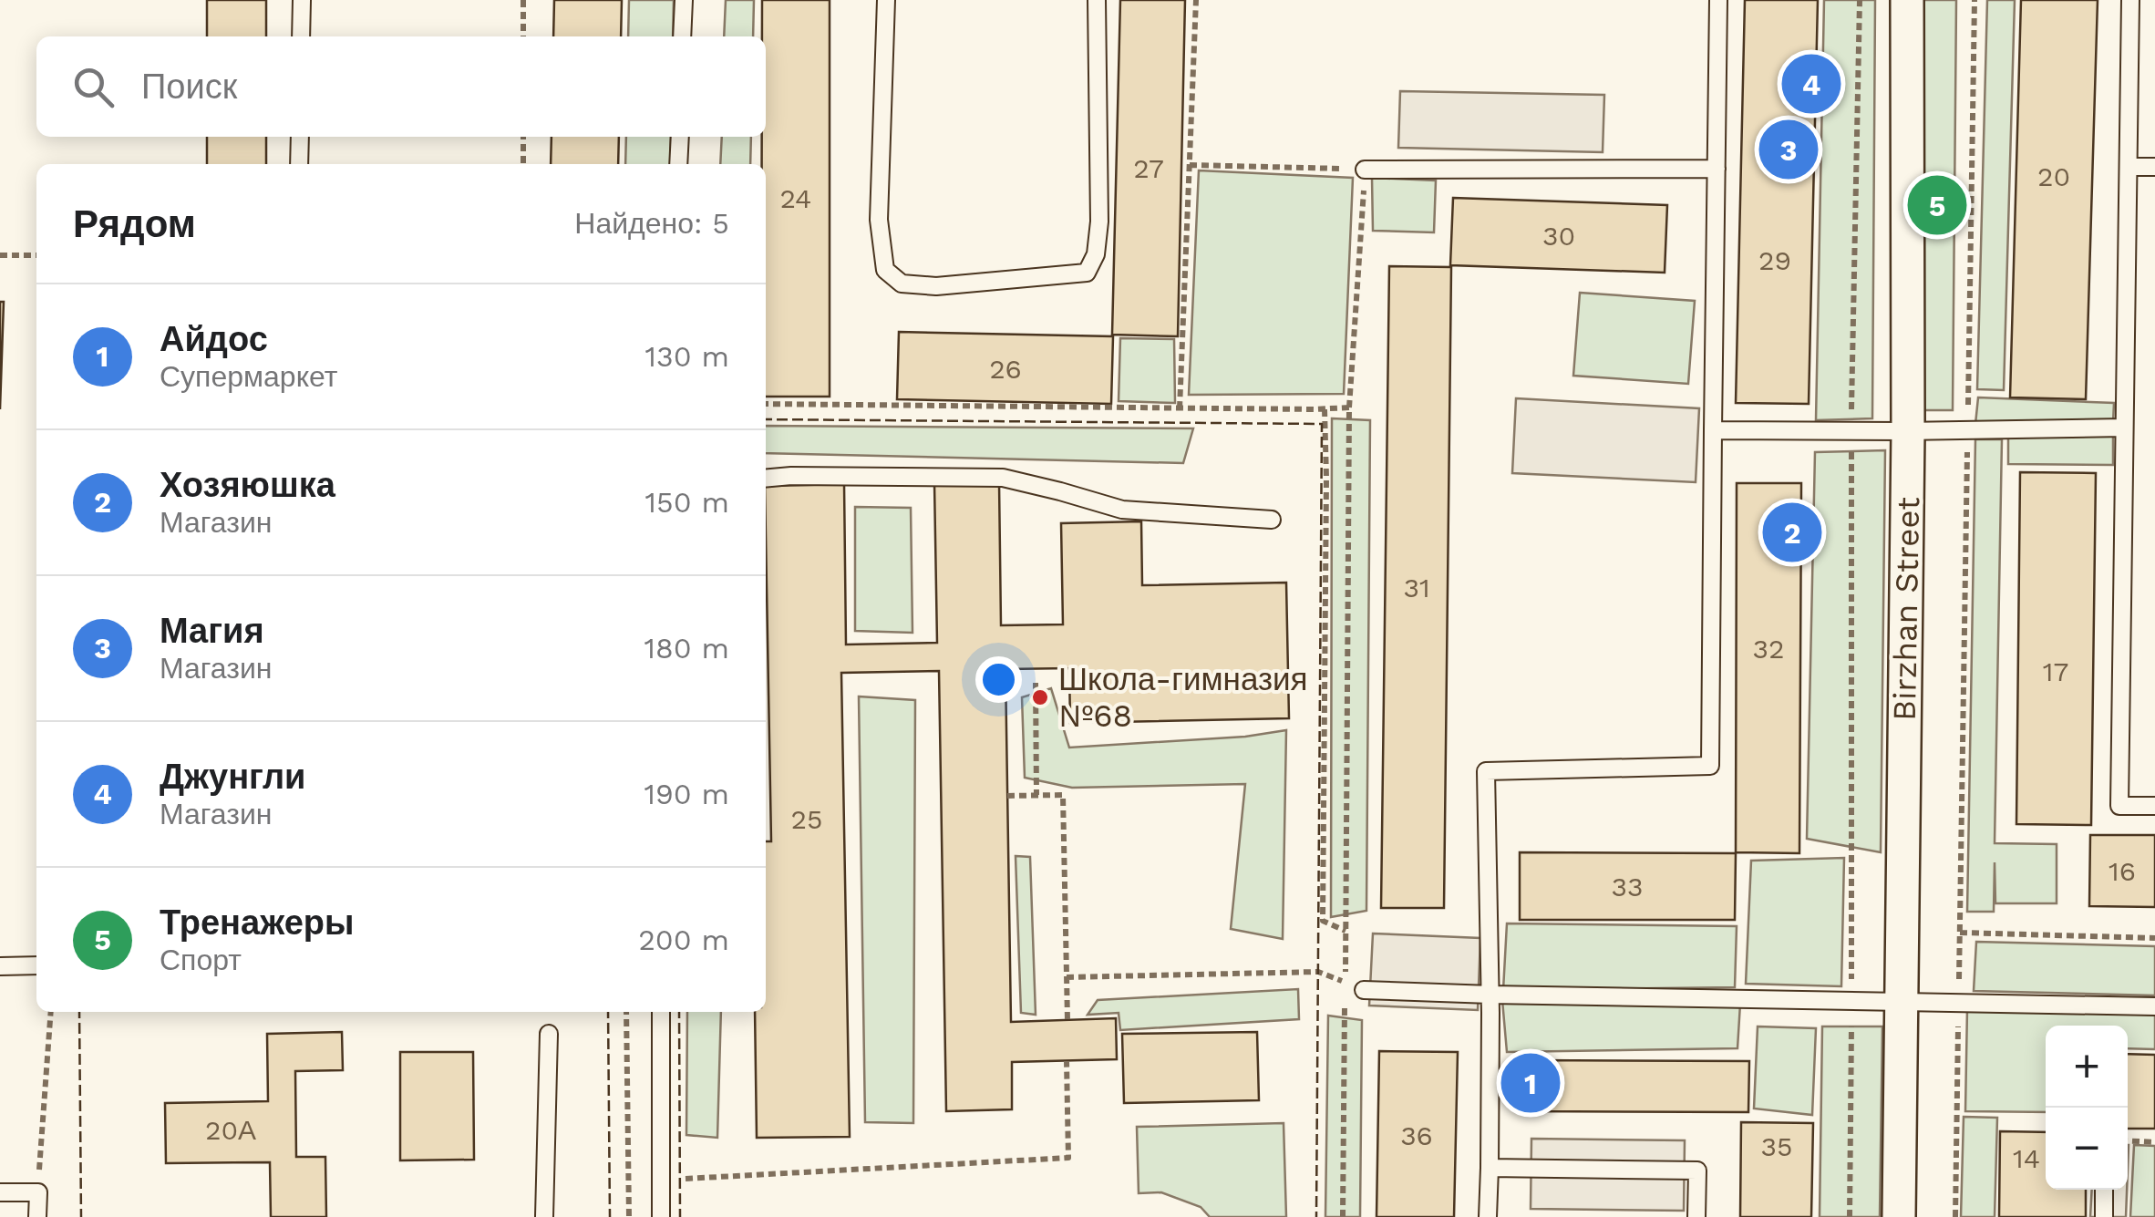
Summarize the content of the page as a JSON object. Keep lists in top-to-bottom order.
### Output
{
  "streets": {
    "street": ["Birzhan Street"]
  },
  "places": ["Школа-гимназия №68"],
  "house_numbers": [
    "27",
    "20",
    "24",
    "30",
    "29",
    "26",
    "31",
    "32",
    "17",
    "25",
    "16",
    "33",
    "20А",
    "36",
    "35",
    "14"
  ],
  "page": {
    "search": "Поиск",
    "pins": [
      "4",
      "3",
      "5",
      "2",
      "1"
    ],
    "heading": ["Рядом", "Найдено: 5"],
    "list": [
      {
        "mark": "1",
        "name": "Айдос",
        "note": "Супермаркет",
        "value": "130 m"
      },
      {
        "mark": "2",
        "name": "Хозяюшка",
        "note": "Магазин",
        "value": "150 m"
      },
      {
        "mark": "3",
        "name": "Магия",
        "note": "Магазин",
        "value": "180 m"
      },
      {
        "mark": "4",
        "name": "Джунгли",
        "note": "Магазин",
        "value": "190 m"
      },
      {
        "mark": "5",
        "name": "Тренажеры",
        "note": "Спорт",
        "value": "200 m"
      }
    ],
    "map_buttons": ["+", "−"]
  }
}
